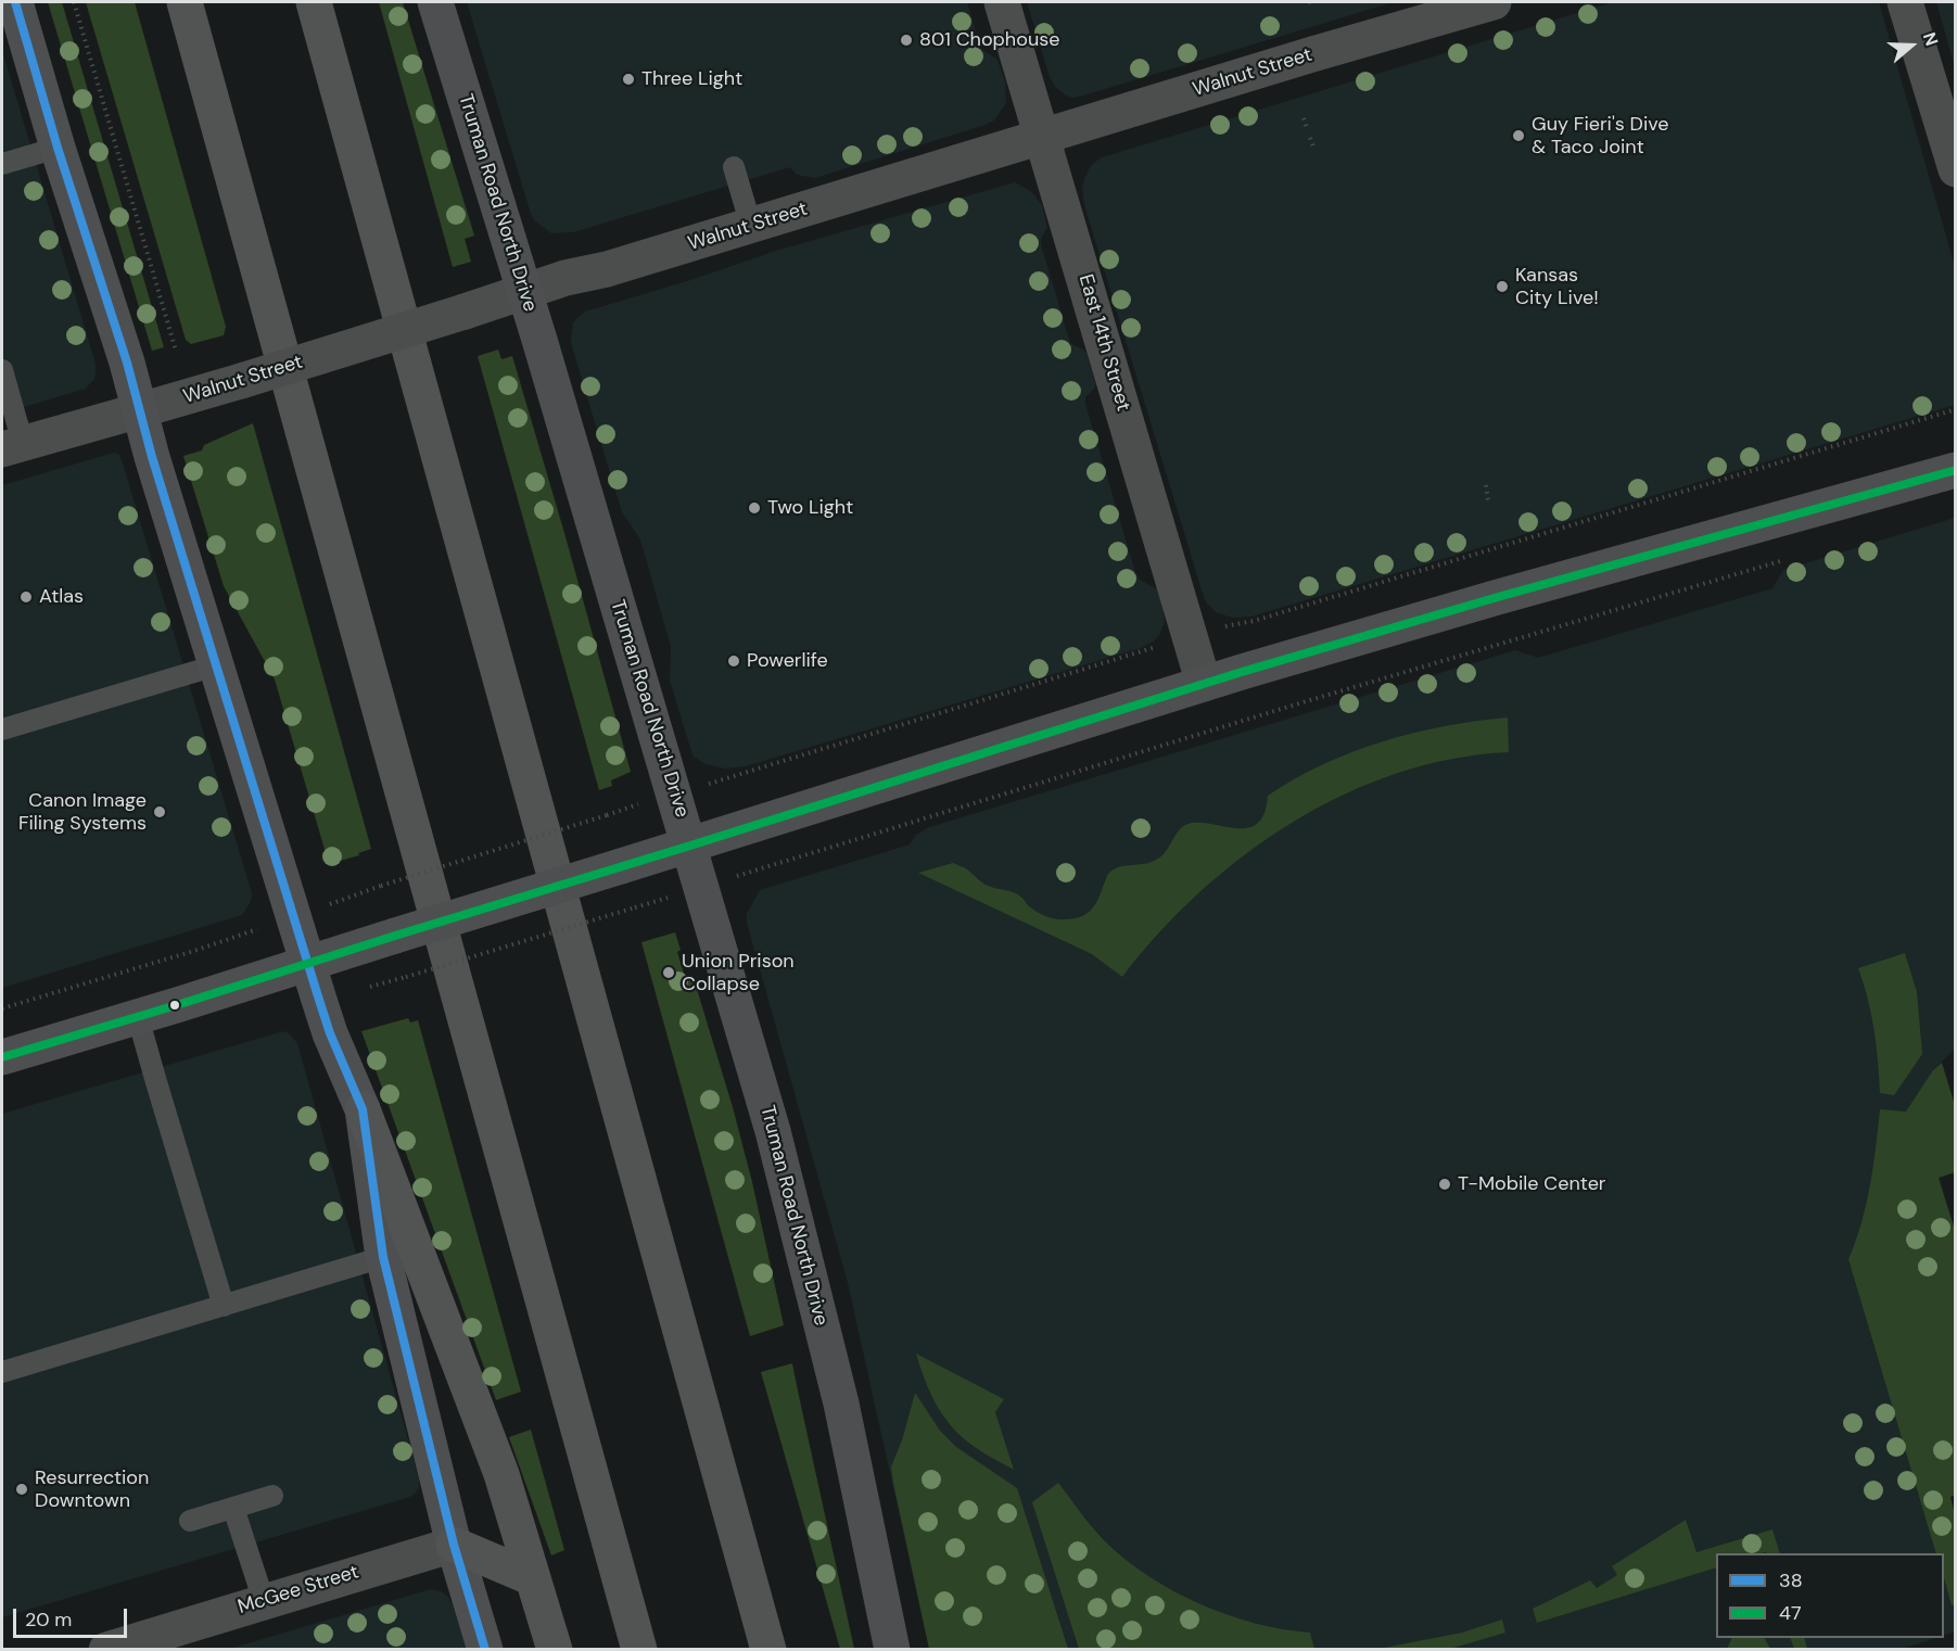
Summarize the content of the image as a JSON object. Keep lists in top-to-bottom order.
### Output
{
  "streets": {
    "main road": ["Truman Road North Drive"],
    "street": ["Walnut Street", "East 14th Street", "McGee Street"]
  },
  "crossings": [
    ["Walnut Street", "Truman Road North Drive"],
    ["Walnut Street", "East 14th Street"]
  ],
  "places": [
    "801 Chophouse",
    "Three Light",
    "Guy Fieri's Dive & Taco Joint",
    "Kansas City Live!",
    "Two Light",
    "Atlas",
    "Powerlife",
    "Canon Image Filing Systems",
    "Union Prison Collapse",
    "T-Mobile Center",
    "Resurrection Downtown"
  ],
  "lines": ["transit line 38", "transit line 47"],
  "legend": ["38", "47"],
  "scale_bar": "20 m",
  "north": "right"
}
